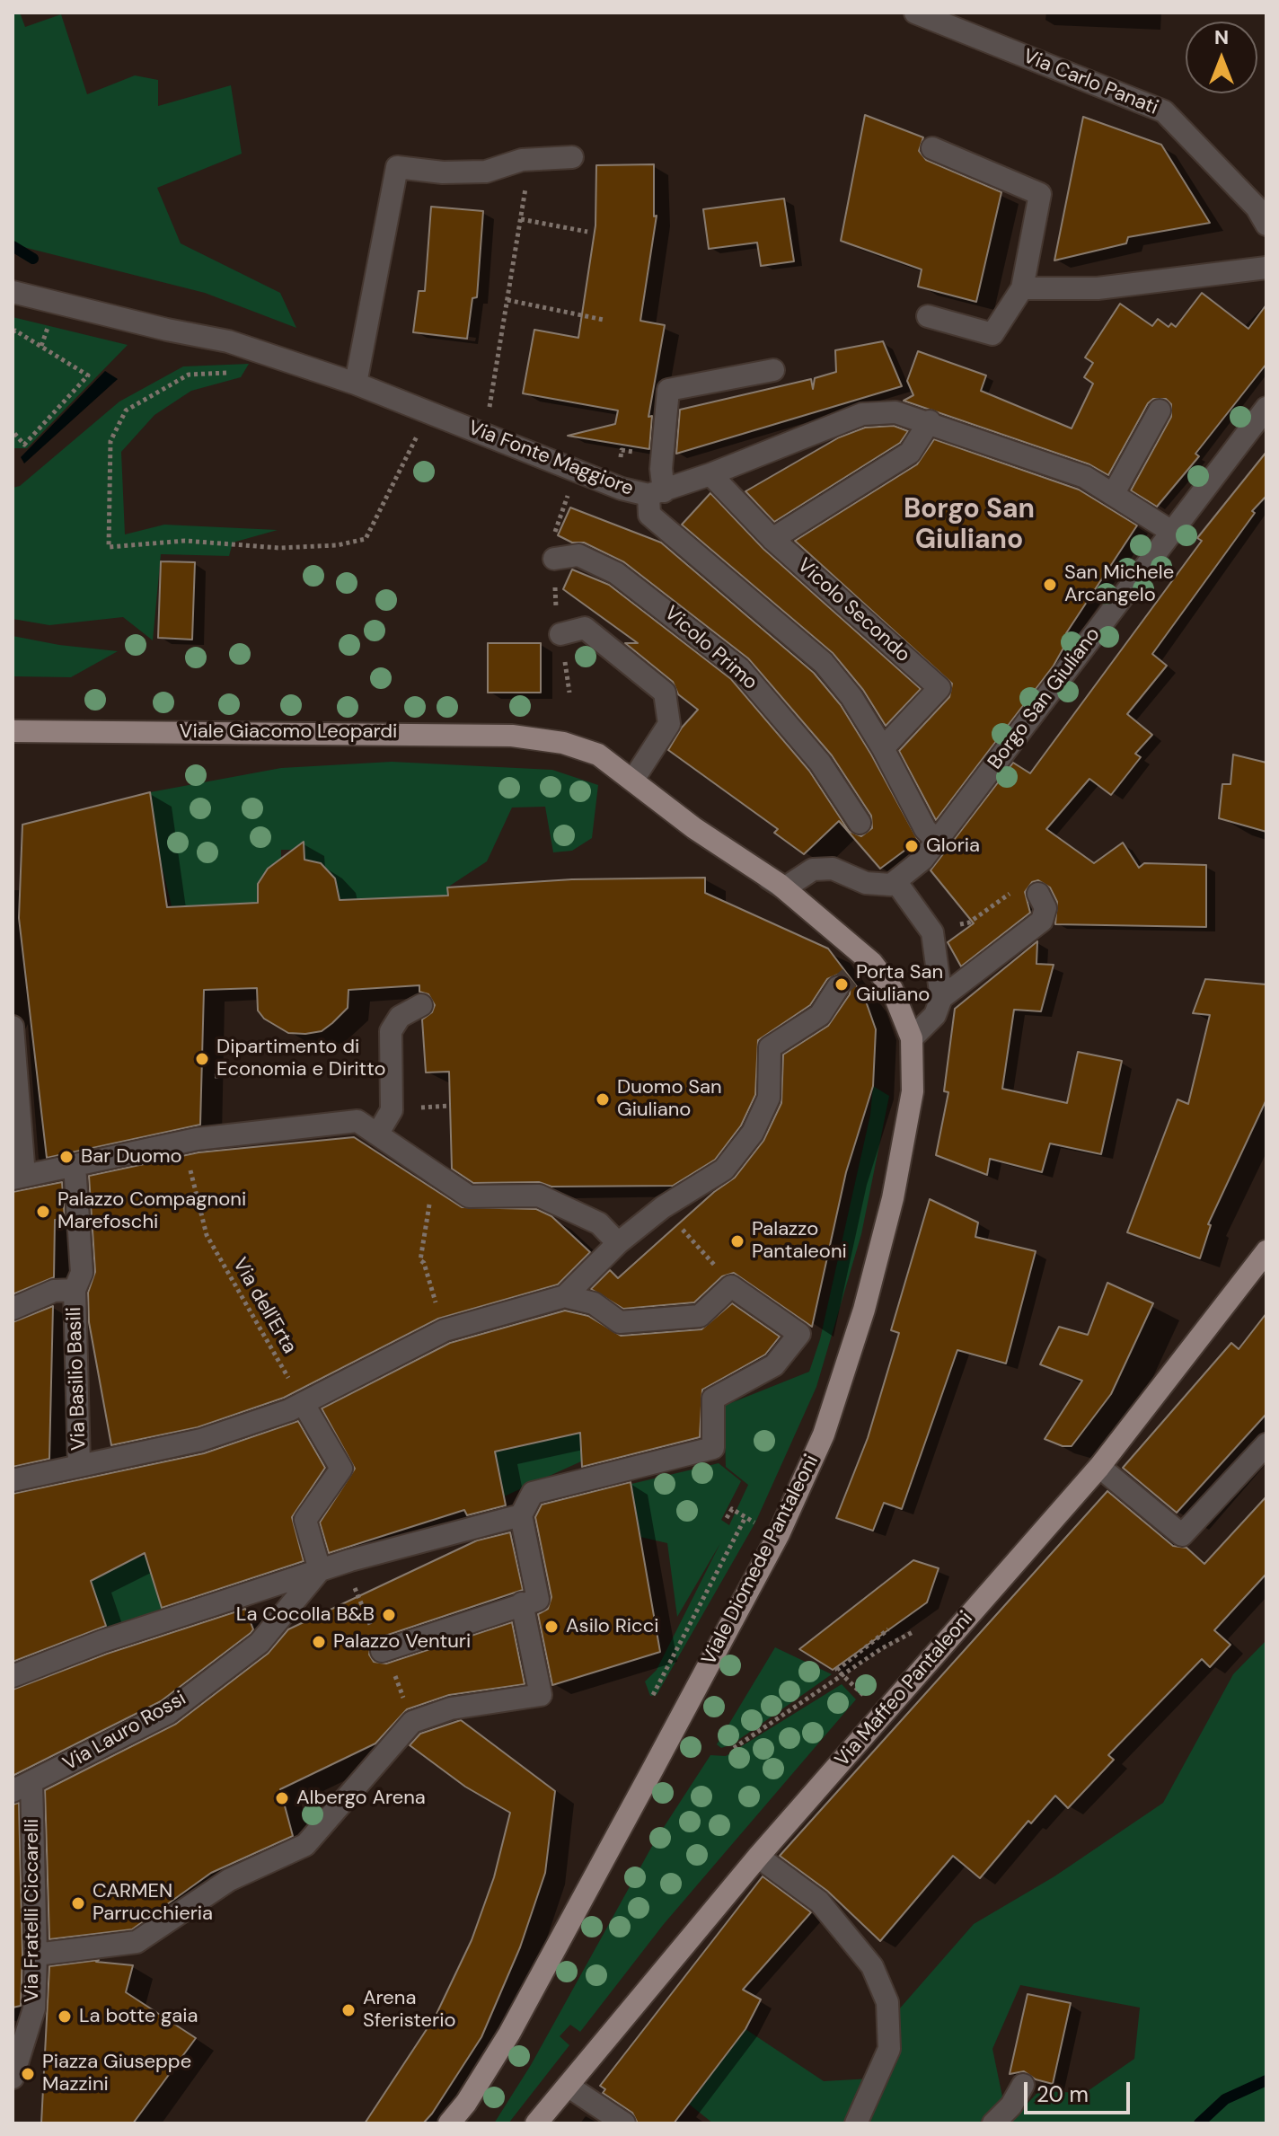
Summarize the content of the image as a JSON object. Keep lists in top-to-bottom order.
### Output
{
  "streets": {
    "main road": ["Viale Giacomo Leopardi", "Viale Diomede Pantaleoni", "Via Maffeo Pantaleoni"],
    "street": [
      "Via Carlo Panati",
      "Via Fonte Maggiore",
      "Vicolo Secondo",
      "Vicolo Primo",
      "Borgo San Giuliano",
      "Via Basilio Basili",
      "Via Lauro Rossi",
      "Via Fratelli Ciccarelli"
    ],
    "path": ["Via dell'Erta"]
  },
  "crossings": [
    ["Via Fonte Maggiore", "Vicolo Secondo"],
    ["Via Fonte Maggiore", "Borgo San Giuliano"],
    ["Viale Giacomo Leopardi", "Viale Diomede Pantaleoni"],
    ["Via Lauro Rossi", "Via Fratelli Ciccarelli"]
  ],
  "districts": ["Borgo San Giuliano"],
  "places": [
    "San Michele Arcangelo",
    "Gloria",
    "Porta San Giuliano",
    "Dipartimento di Economia e Diritto",
    "Duomo San Giuliano",
    "Bar Duomo",
    "Palazzo Compagnoni Marefoschi",
    "Palazzo Pantaleoni",
    "La Cocolla B&B",
    "Asilo Ricci",
    "Palazzo Venturi",
    "Albergo Arena",
    "CARMEN Parrucchieria",
    "Arena Sferisterio",
    "La botte gaia",
    "Piazza Giuseppe Mazzini"
  ],
  "scale_bar": "20 m",
  "north": "top"
}
